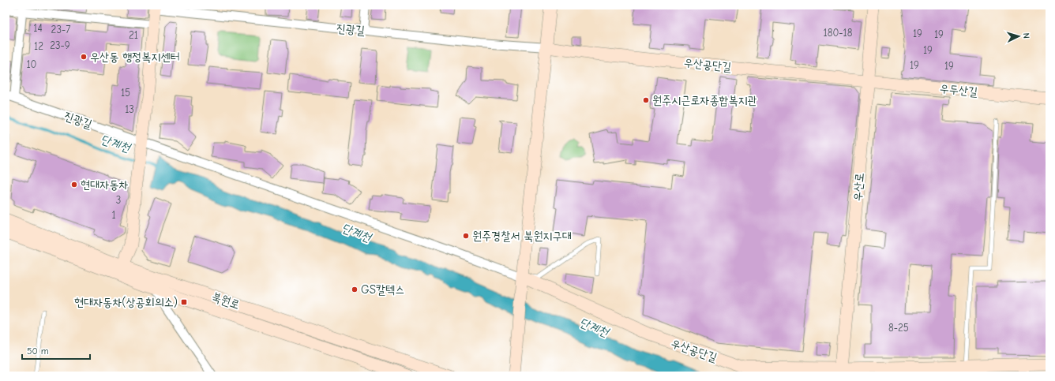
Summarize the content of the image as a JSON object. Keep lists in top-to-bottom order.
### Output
{
  "streets": {
    "street": [
      "진광길",
      "우산공단길",
      "우두산길",
      "우산로",
      "북원로"
    ]
  },
  "crossings": [
    ["진광길", "우산공단길"],
    ["진광길", "북원로"],
    ["우산공단길", "우두산길"],
    ["우산공단길", "우산로"],
    ["우두산길", "우산로"]
  ],
  "water": ["단계천"],
  "places": {
    "other": [
      "우산동 행정복지센터",
      "원주시근로자종합복지관",
      "현대자동차",
      "원주경찰서 북원지구대",
      "GS칼텍스"
    ],
    "transit": ["현대자동차(상공회의소)"]
  },
  "house_numbers": [
    "14",
    "23-7",
    "180-18",
    "19",
    "19",
    "21",
    "23-9",
    "12",
    "19",
    "10",
    "19",
    "19",
    "15",
    "13",
    "3",
    "1",
    "8-25"
  ],
  "scale_bar": "50 m",
  "north": "right"
}
